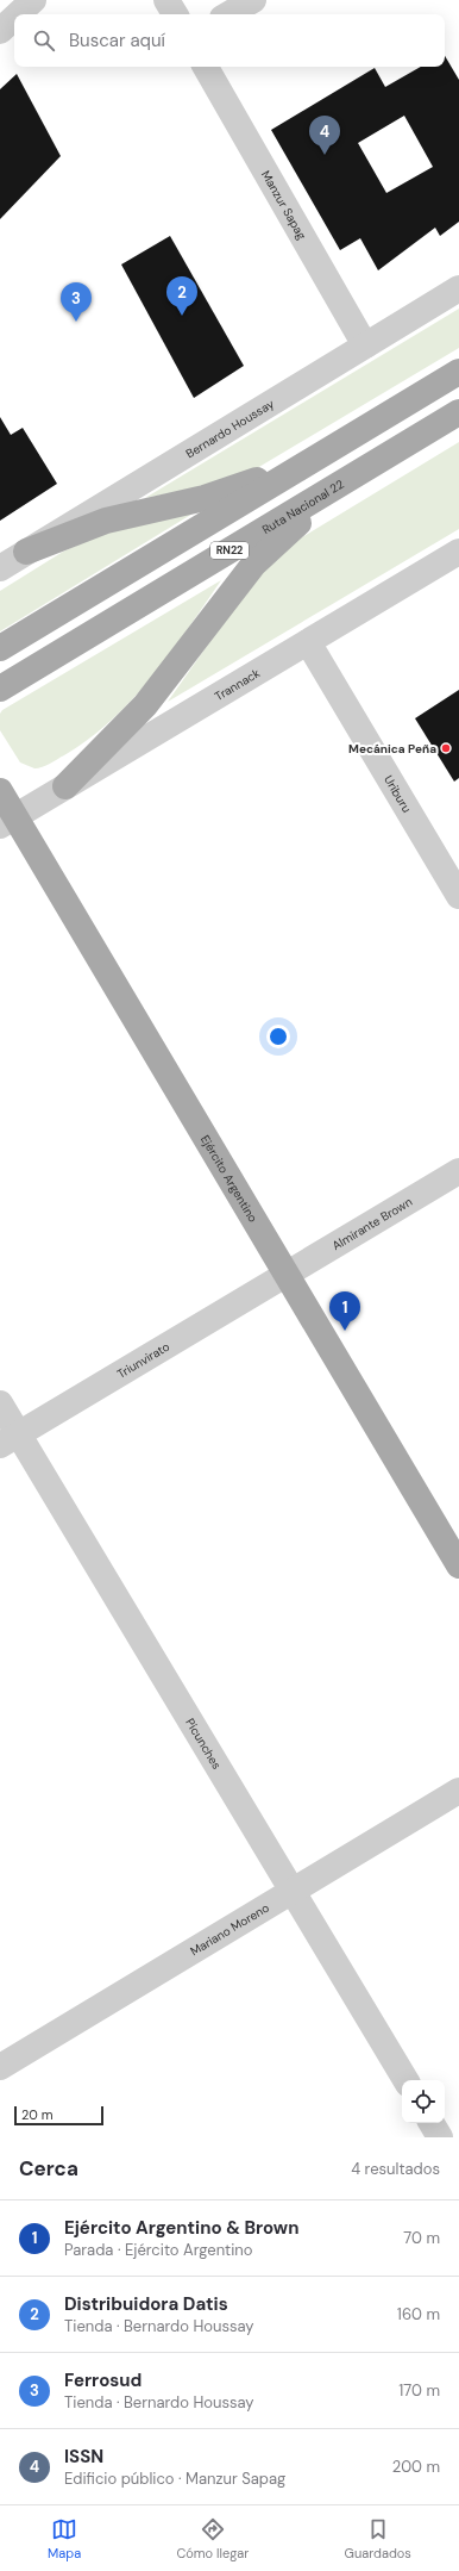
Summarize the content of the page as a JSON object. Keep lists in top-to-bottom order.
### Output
{
  "streets": {
    "main road": ["Ruta Nacional 22", "RN22", "Ejército Argentino"],
    "street": [
      "Manzur Sapag",
      "Bernardo Houssay",
      "Trannack",
      "Uriburu",
      "Almirante Brown",
      "Triunvirato",
      "Picunches",
      "Mariano Moreno"
    ]
  },
  "crossings": [
    ["Manzur Sapag", "Bernardo Houssay"],
    ["Trannack", "Uriburu"],
    ["Trannack", "Ejército Argentino"],
    ["Ejército Argentino", "Almirante Brown"],
    ["Ejército Argentino", "Triunvirato"],
    ["Almirante Brown", "Triunvirato"],
    ["Triunvirato", "Picunches"],
    ["Picunches", "Mariano Moreno"]
  ],
  "places": ["Mecánica Peña"],
  "scale_bar": "20 m",
  "page": {
    "search": "Buscar aquí",
    "pins": [
      "4",
      "2",
      "3",
      "1"
    ],
    "scale": "20 m",
    "heading": ["Cerca", "4 resultados"],
    "list": [
      {
        "mark": "1",
        "name": "Ejército Argentino & Brown",
        "note": "Parada · Ejército Argentino",
        "value": "70 m"
      },
      {
        "mark": "2",
        "name": "Distribuidora Datis",
        "note": "Tienda · Bernardo Houssay",
        "value": "160 m"
      },
      {
        "mark": "3",
        "name": "Ferrosud",
        "note": "Tienda · Bernardo Houssay",
        "value": "170 m"
      },
      {
        "mark": "4",
        "name": "ISSN",
        "note": "Edificio público · Manzur Sapag",
        "value": "200 m"
      }
    ],
    "nav": ["Mapa", "Cómo llegar", "Guardados"]
  }
}
